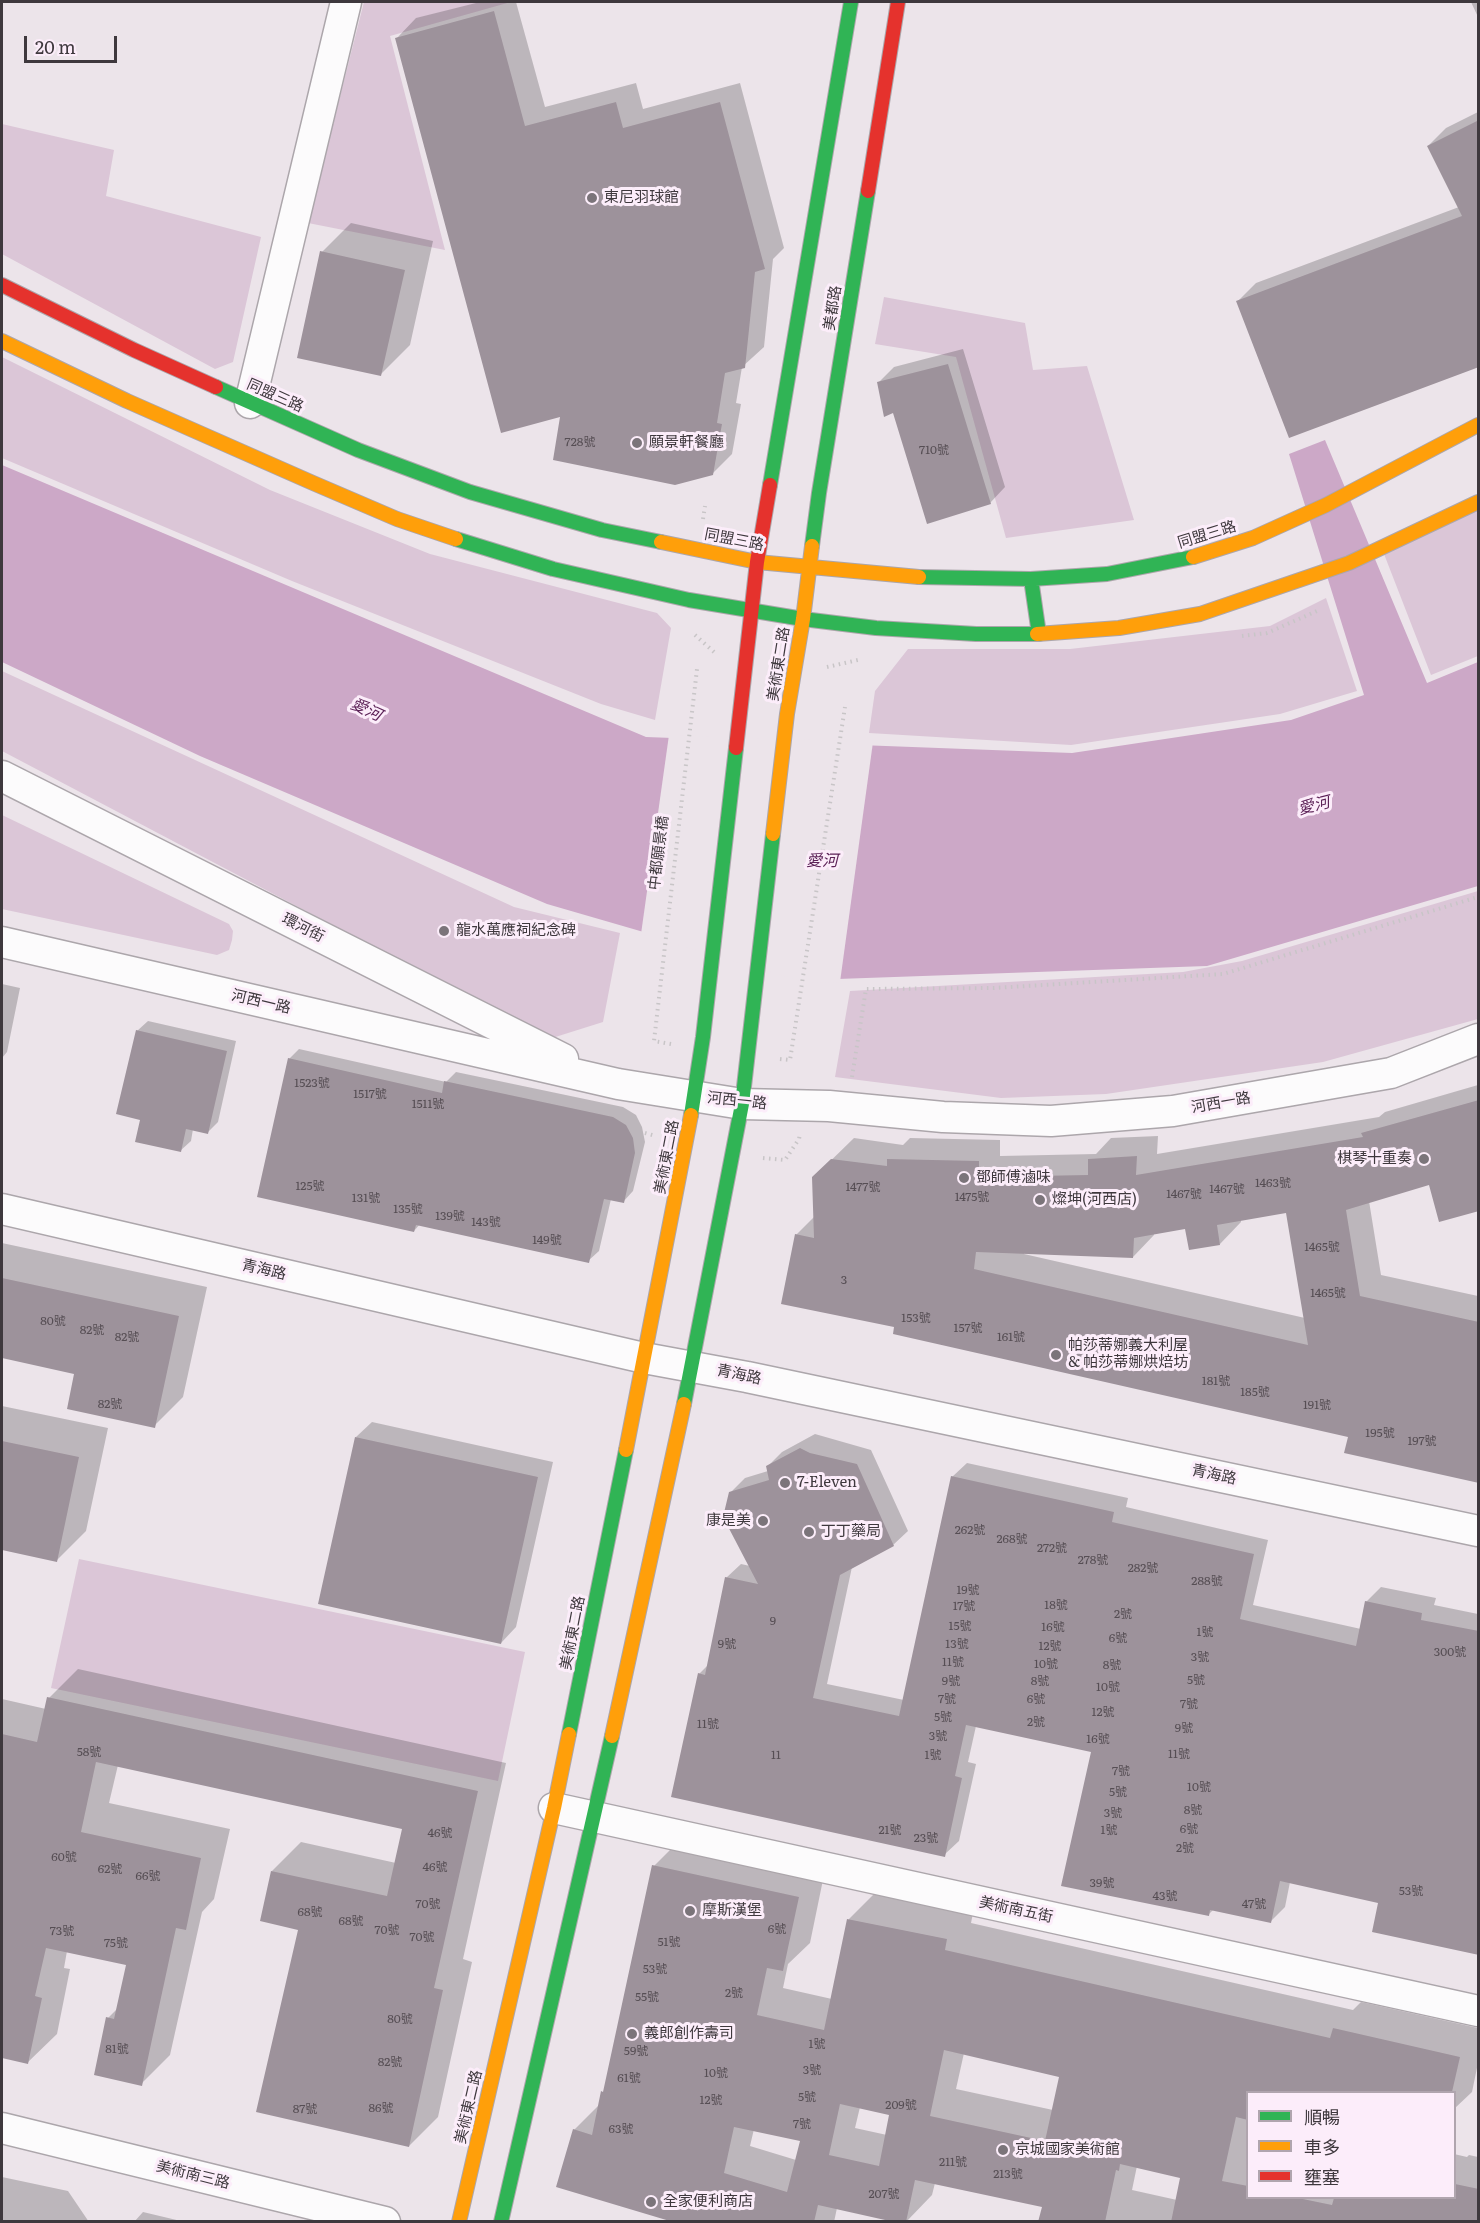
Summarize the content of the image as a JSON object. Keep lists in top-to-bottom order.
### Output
{
  "streets": {
    "street": [
      "美都路",
      "同盟三路",
      "美術東二路",
      "環河街",
      "河西一路",
      "青海路",
      "美術南五街",
      "美術南三路"
    ],
    "path": ["中都願景橋"]
  },
  "crossings": [
    ["美都路", "同盟三路"],
    ["美都路", "美術東二路"],
    ["美術東二路", "河西一路"],
    ["美術東二路", "青海路"],
    ["美術東二路", "美術南五街"],
    ["環河街", "河西一路"]
  ],
  "water": ["愛河"],
  "places": [
    "東尼羽球館",
    "願景軒餐廳",
    "龍水萬應祠紀念碑",
    "棋琴十重奏",
    "鄧師傅滷味",
    "燦坤(河西店)",
    "帕莎蒂娜義大利屋 & 帕莎蒂娜烘焙坊",
    "7-Eleven",
    "康是美",
    "丁丁藥局",
    "摩斯漢堡",
    "義郎創作壽司",
    "京城國家美術館",
    "全家便利商店"
  ],
  "house_numbers": [
    "728號",
    "710號",
    "1523號",
    "1517號",
    "1511號",
    "1463號",
    "125號",
    "1477號",
    "1467號",
    "1467號",
    "1475號",
    "131號",
    "135號",
    "139號",
    "143號",
    "149號",
    "1465號",
    "3",
    "1465號",
    "153號",
    "80號",
    "157號",
    "82號",
    "82號",
    "161號",
    "181號",
    "185號",
    "82號",
    "191號",
    "195號",
    "197號",
    "262號",
    "268號",
    "272號",
    "278號",
    "282號",
    "288號",
    "19號",
    "18號",
    "17號",
    "2號",
    "9",
    "15號",
    "16號",
    "1號",
    "6號",
    "9號",
    "13號",
    "12號",
    "300號",
    "3號",
    "11號",
    "10號",
    "8號",
    "5號",
    "9號",
    "8號",
    "10號",
    "7號",
    "6號",
    "7號",
    "12號",
    "5號",
    "2號",
    "11號",
    "9號",
    "3號",
    "16號",
    "58號",
    "11號",
    "11",
    "1號",
    "7號",
    "10號",
    "5號",
    "8號",
    "3號",
    "6號",
    "21號",
    "1號",
    "46號",
    "23號",
    "2號",
    "60號",
    "46號",
    "62號",
    "66號",
    "39號",
    "53號",
    "43號",
    "70號",
    "47號",
    "68號",
    "68號",
    "6號",
    "70號",
    "73號",
    "70號",
    "51號",
    "75號",
    "53號",
    "2號",
    "55號",
    "80號",
    "1號",
    "81號",
    "59號",
    "82號",
    "3號",
    "10號",
    "61號",
    "5號",
    "12號",
    "209號",
    "86號",
    "87號",
    "7號",
    "63號",
    "211號",
    "213號",
    "207號"
  ],
  "legend": ["順暢", "車多", "壅塞"],
  "scale_bar": "20 m"
}
